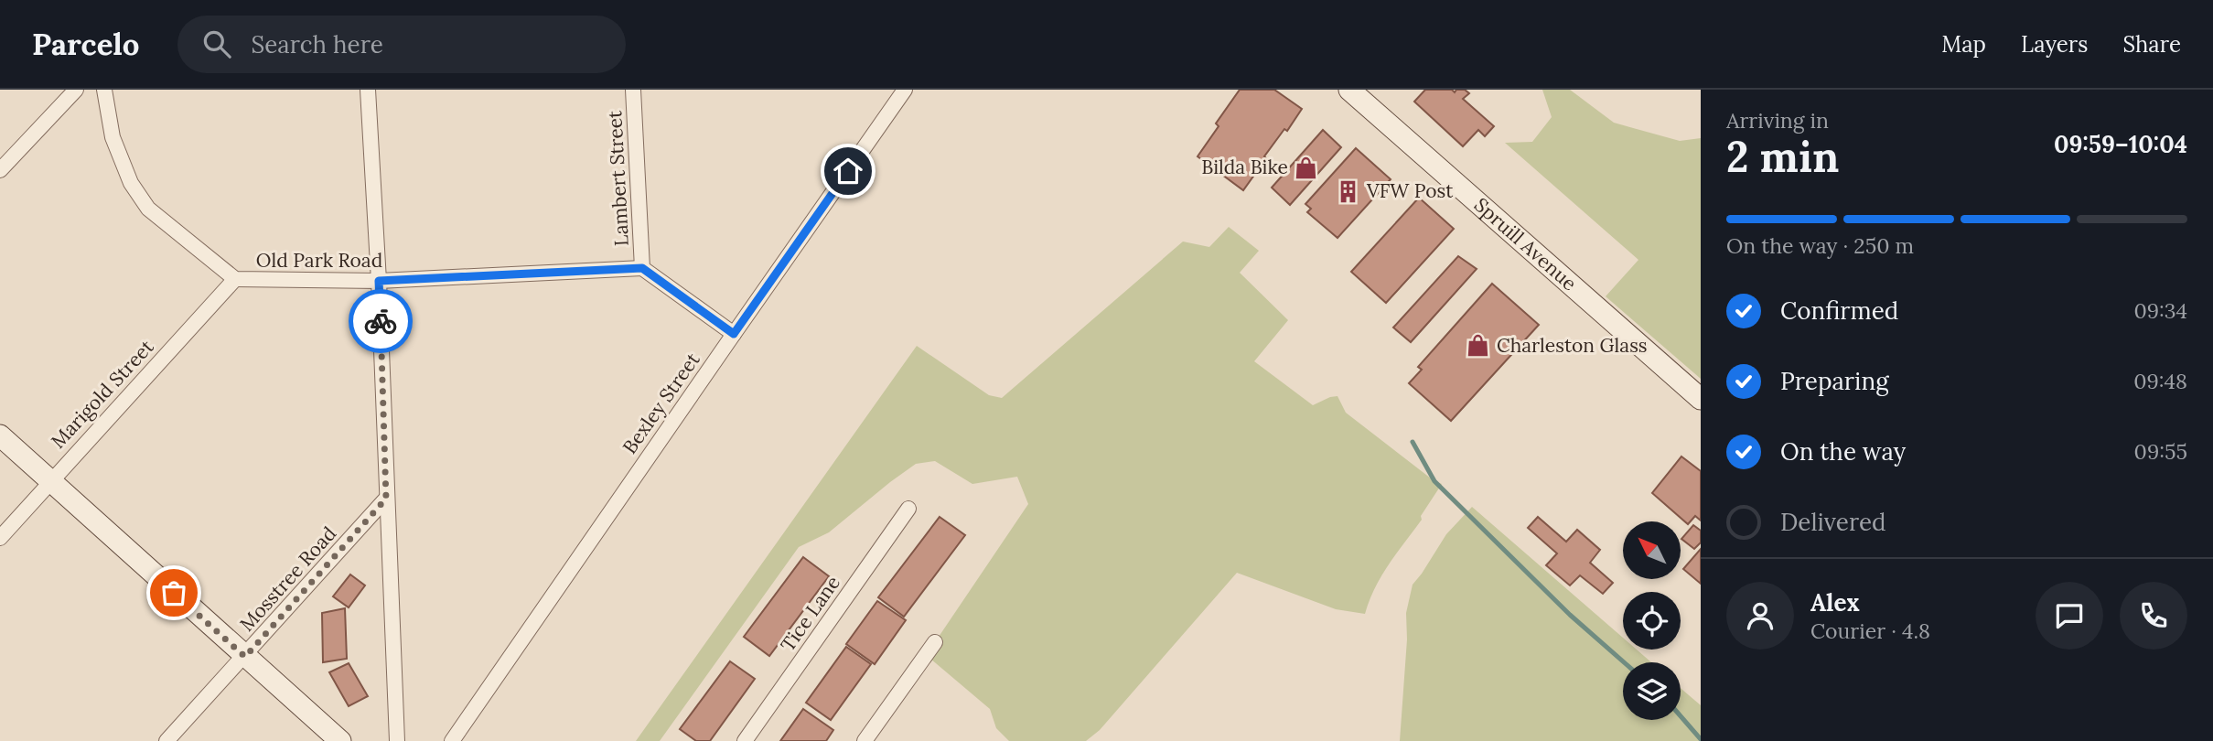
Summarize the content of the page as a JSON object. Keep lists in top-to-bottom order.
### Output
{
  "streets": {
    "street": [
      "Lambert Street",
      "Spruill Avenue",
      "Old Park Road",
      "Marigold Street",
      "Bexley Street",
      "Mosstree Road",
      "Tice Lane"
    ]
  },
  "crossings": [
    ["Lambert Street", "Old Park Road"],
    ["Lambert Street", "Bexley Street"],
    ["Old Park Road", "Marigold Street"]
  ],
  "places": {
    "shop": ["Bilda Bike", "Charleston Glass"],
    "building": ["VFW Post"]
  },
  "north": "top left",
  "page": {
    "header": "Parcelo",
    "search": "Search here",
    "nav": ["Map", "Layers", "Share"],
    "heading": ["2 min", "Arriving in", "09:59–10:04"],
    "panel": ["Alex", "Courier · 4.8"],
    "bar": "On the way · 250 m",
    "list": [
      ["Confirmed", "09:34"],
      ["Preparing", "09:48"],
      ["On the way", "09:55"],
      "Delivered"
    ]
  }
}
